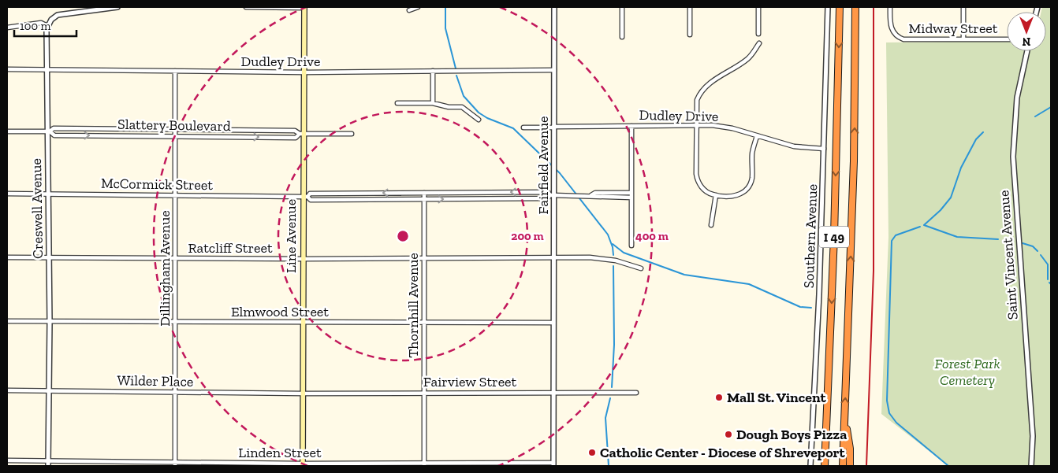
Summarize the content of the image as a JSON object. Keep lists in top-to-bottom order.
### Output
{
  "streets": {
    "highway": ["I 49"],
    "main road": ["Line Avenue"],
    "street": [
      "Midway Street",
      "Dudley Drive",
      "Slattery Boulevard",
      "Fairfield Avenue",
      "McCormick Street",
      "Creswell Avenue",
      "Southern Avenue",
      "Ratcliff Street",
      "Saint Vincent Avenue",
      "Dillingham Avenue",
      "Thornhill Avenue",
      "Elmwood Street",
      "Wilder Place",
      "Fairview Street",
      "Linden Street"
    ]
  },
  "crossings": [
    ["Dudley Drive", "Fairfield Avenue"],
    ["Dudley Drive", "Creswell Avenue"],
    ["Dudley Drive", "Line Avenue"],
    ["Dudley Drive", "Southern Avenue"],
    ["Dudley Drive", "Dillingham Avenue"],
    ["Slattery Boulevard", "Creswell Avenue"],
    ["Slattery Boulevard", "Line Avenue"],
    ["Slattery Boulevard", "Dillingham Avenue"],
    ["Fairfield Avenue", "McCormick Street"],
    ["Fairfield Avenue", "Ratcliff Street"],
    ["Fairfield Avenue", "Elmwood Street"],
    ["Fairfield Avenue", "Fairview Street"],
    ["Fairfield Avenue", "Linden Street"],
    ["McCormick Street", "Creswell Avenue"],
    ["McCormick Street", "Line Avenue"],
    ["McCormick Street", "Dillingham Avenue"],
    ["McCormick Street", "Thornhill Avenue"],
    ["Creswell Avenue", "Ratcliff Street"],
    ["Creswell Avenue", "Elmwood Street"],
    ["Creswell Avenue", "Wilder Place"],
    ["Creswell Avenue", "Linden Street"],
    ["Line Avenue", "Ratcliff Street"],
    ["Line Avenue", "Elmwood Street"],
    ["Line Avenue", "Wilder Place"],
    ["Line Avenue", "Fairview Street"],
    ["Line Avenue", "Linden Street"],
    ["Ratcliff Street", "Dillingham Avenue"],
    ["Ratcliff Street", "Thornhill Avenue"],
    ["Dillingham Avenue", "Elmwood Street"],
    ["Dillingham Avenue", "Wilder Place"],
    ["Dillingham Avenue", "Linden Street"],
    ["Thornhill Avenue", "Elmwood Street"],
    ["Thornhill Avenue", "Fairview Street"],
    ["Thornhill Avenue", "Linden Street"],
    ["Wilder Place", "Fairview Street"]
  ],
  "parks": ["Forest Park Cemetery"],
  "places": ["Mall St. Vincent", "Dough Boys Pizza", "Catholic Center - Diocese of Shreveport"],
  "scale_bar": "100 m",
  "north": "bottom",
  "rings": ["200 m", "400 m"]
}
